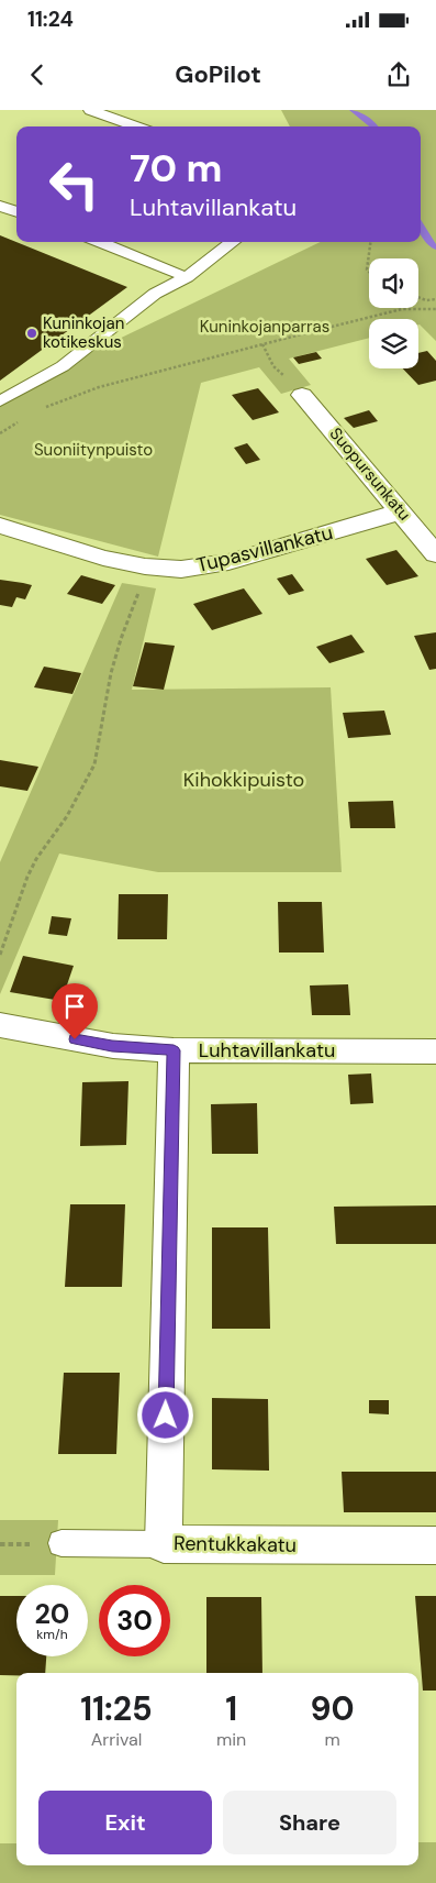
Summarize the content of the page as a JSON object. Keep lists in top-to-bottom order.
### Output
{
  "streets": {
    "street": [
      "Suopursunkatu",
      "Tupasvillankatu",
      "Luhtavillankatu",
      "Rentukkakatu"
    ]
  },
  "crossings": [
    ["Suopursunkatu", "Tupasvillankatu"],
    ["Luhtavillankatu", "Rentukkakatu"]
  ],
  "parks": ["Kuninkojanparras", "Suoniitynpuisto", "Kihokkipuisto"],
  "places": ["Kuninkojan kotikeskus"],
  "page": {
    "status": "11:24",
    "header": "GoPilot",
    "turn": ["70 m", "Luhtavillankatu"],
    "speed": "20 km/h",
    "limit": "30",
    "eta": [
      "11:25",
      "Arrival",
      "1",
      "min",
      "90",
      "m"
    ],
    "buttons": ["Exit", "Share"]
  }
}
